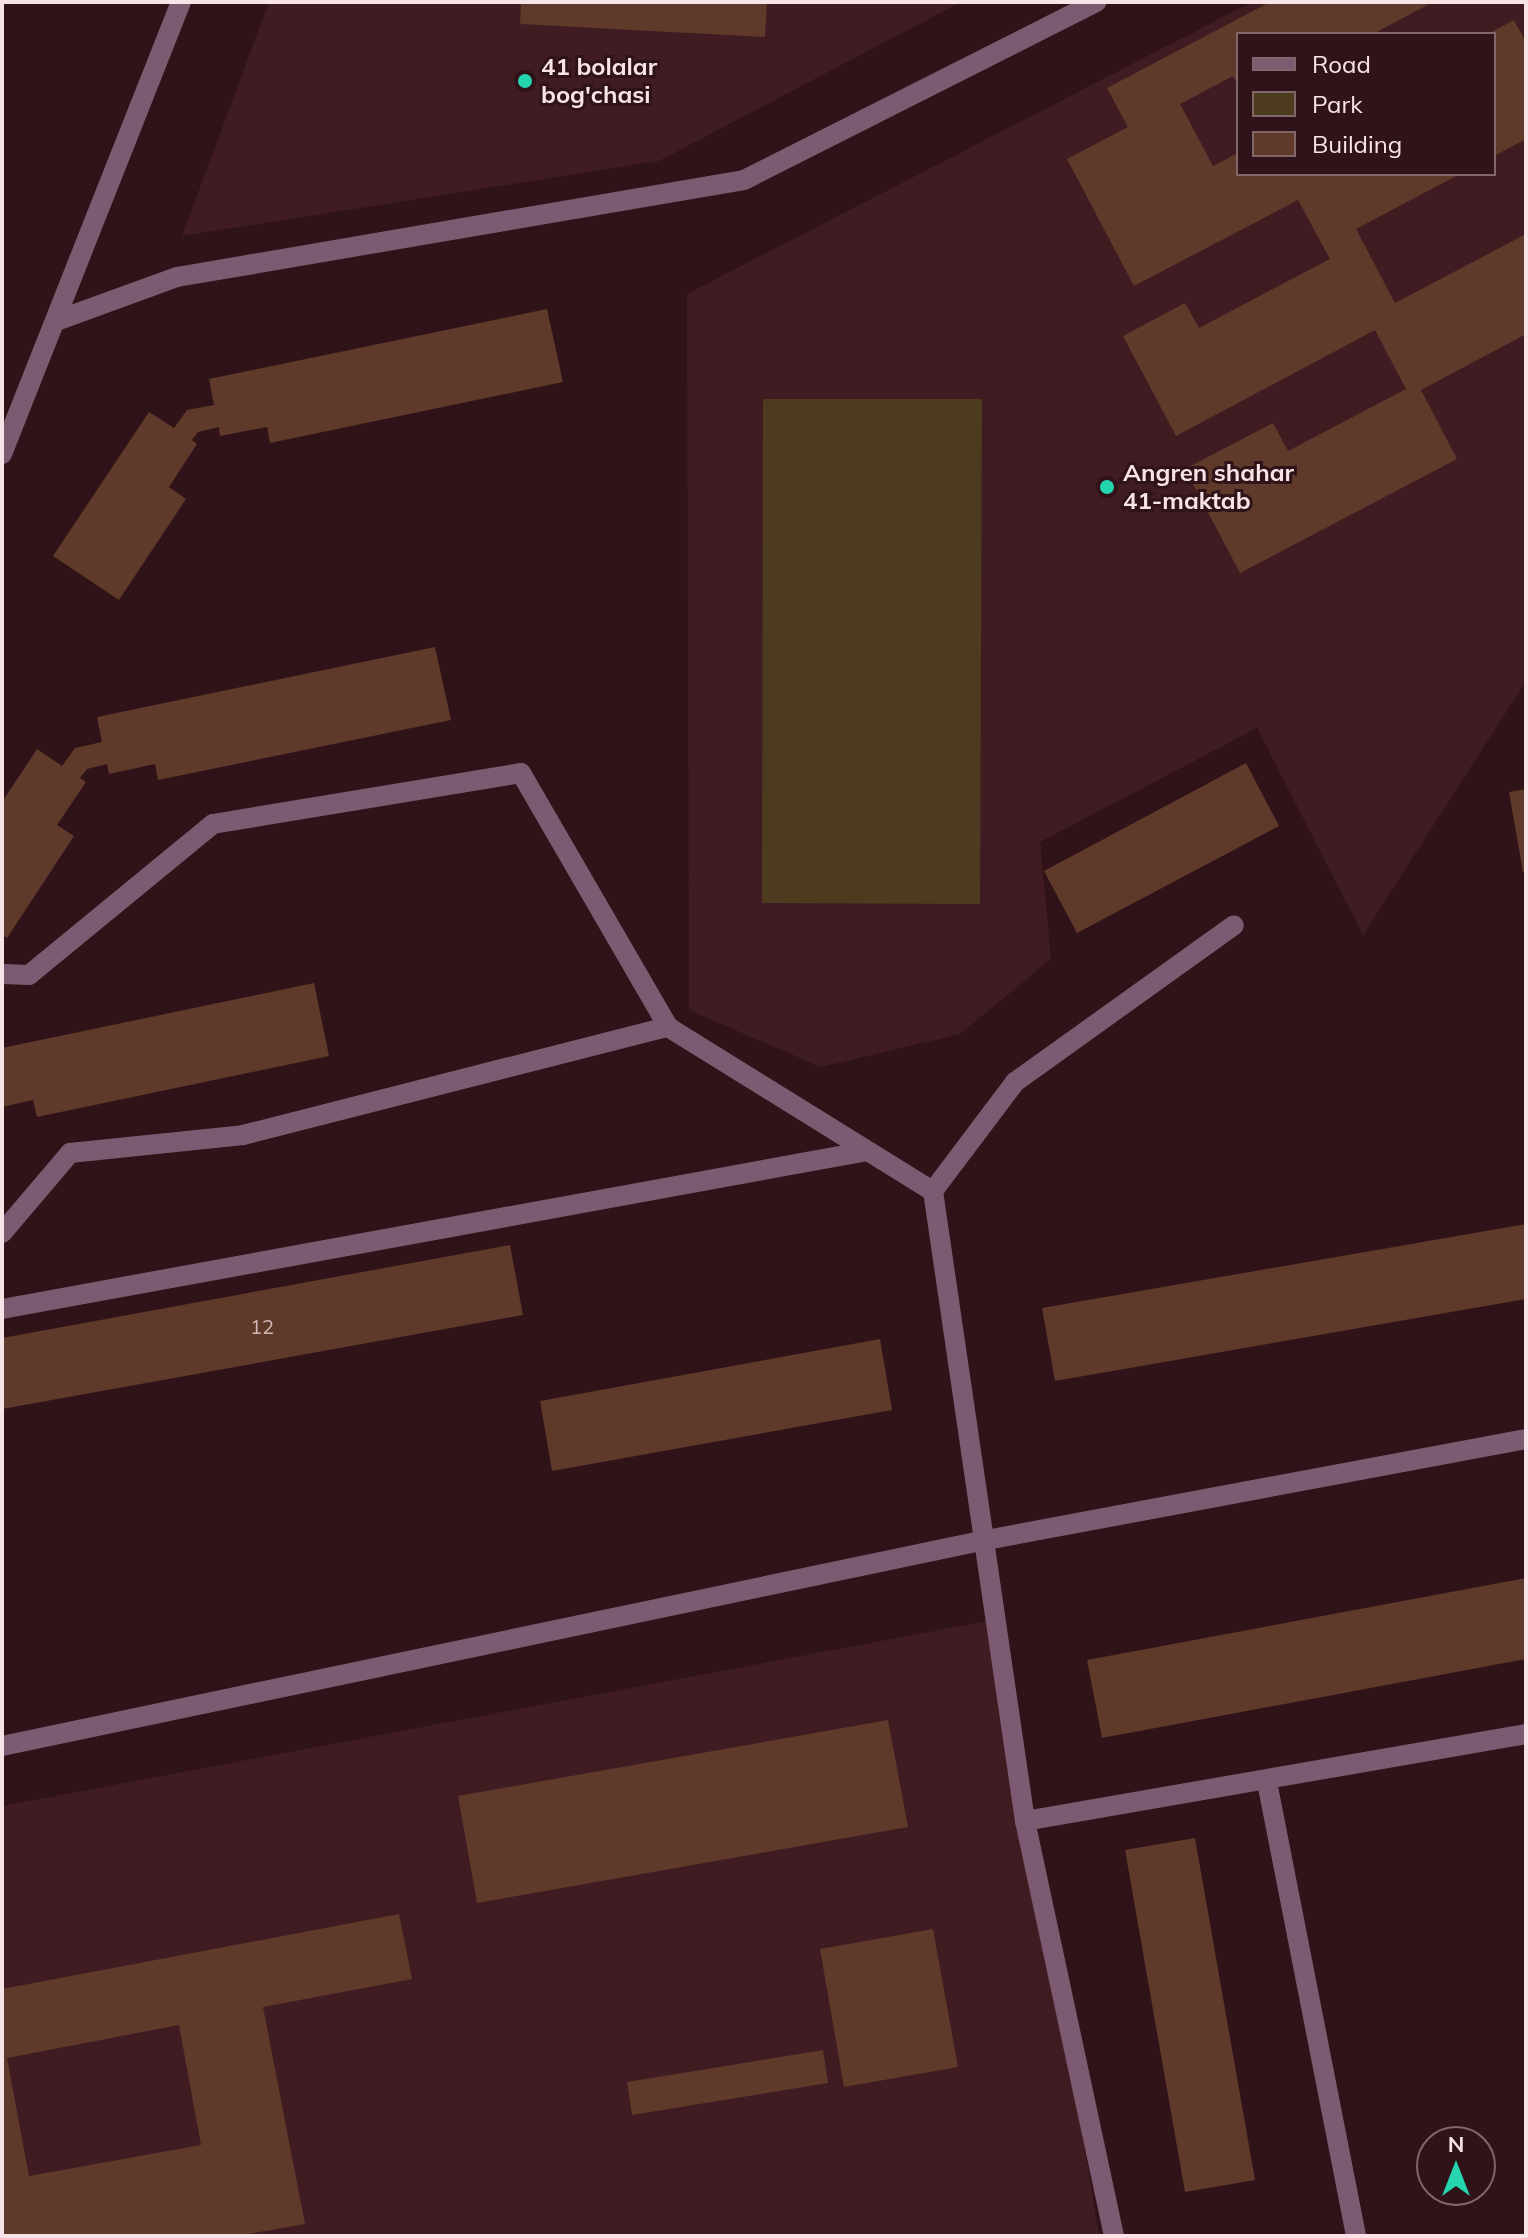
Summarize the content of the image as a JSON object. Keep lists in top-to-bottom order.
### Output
{
  "places": ["41 bolalar bog'chasi", "Angren shahar 41-maktab"],
  "house_numbers": ["12"],
  "legend": ["Road", "Park", "Building"],
  "north": "top"
}
